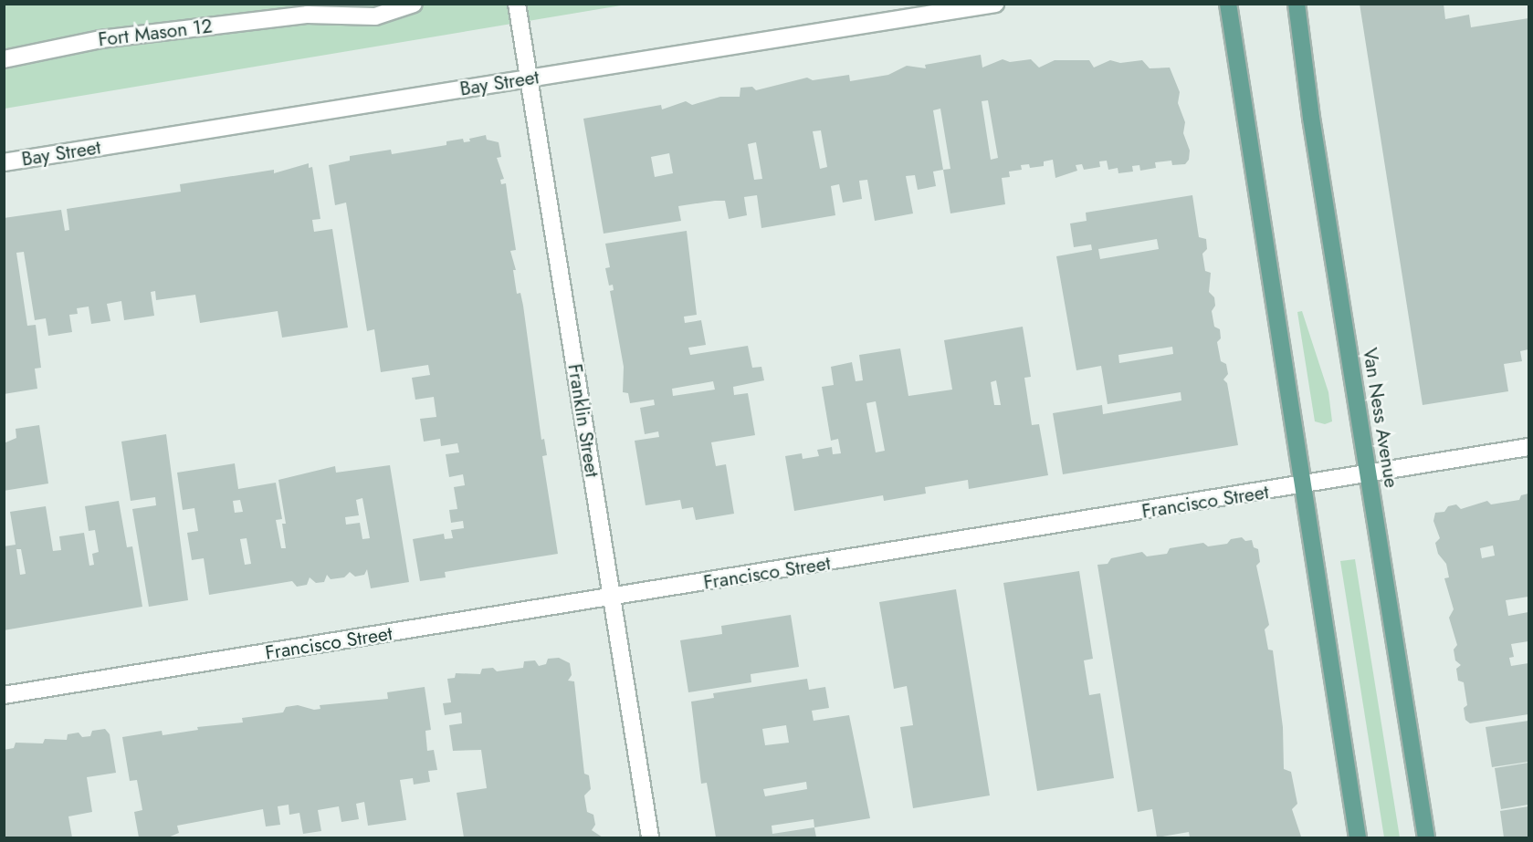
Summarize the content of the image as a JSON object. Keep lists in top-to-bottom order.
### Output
{
  "streets": {
    "main road": ["Van Ness Avenue"],
    "street": [
      "Fort Mason 12",
      "Bay Street",
      "Franklin Street",
      "Francisco Street"
    ]
  },
  "crossings": [
    ["Bay Street", "Franklin Street"],
    ["Van Ness Avenue", "Francisco Street"],
    ["Franklin Street", "Francisco Street"]
  ]
}
